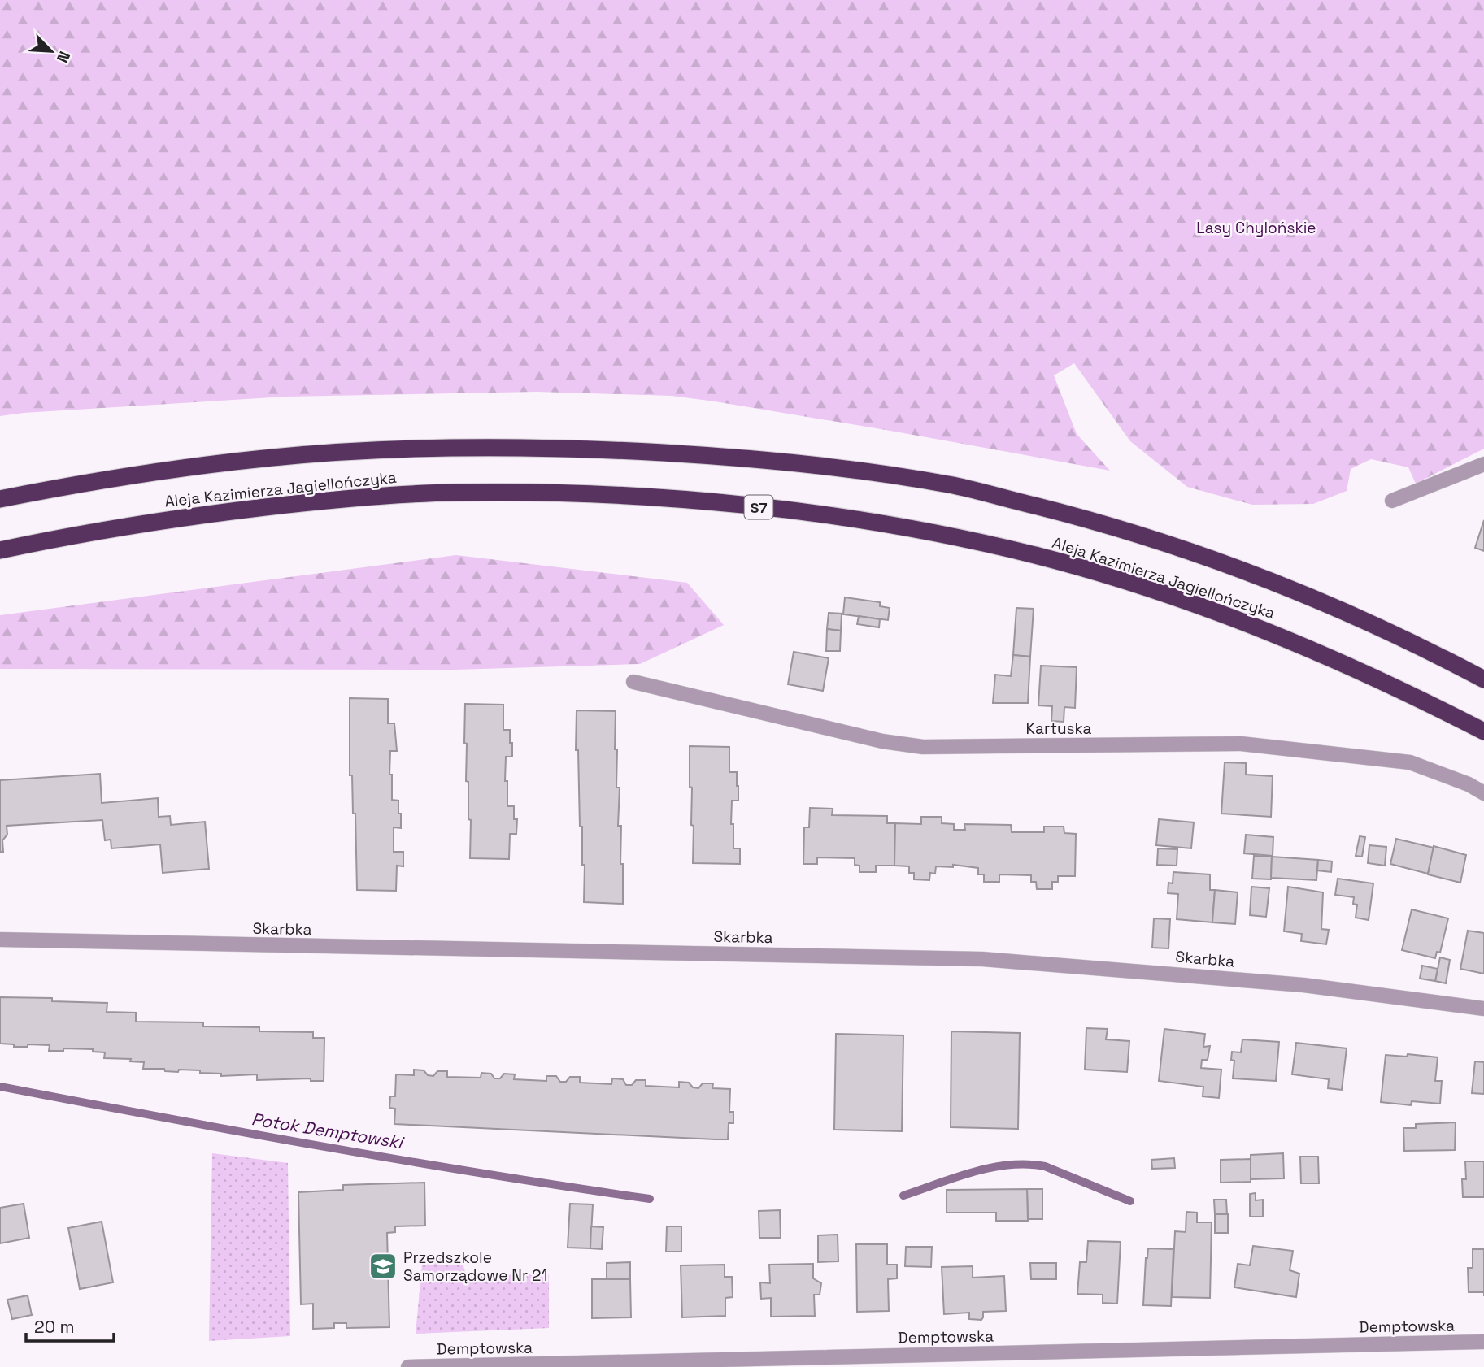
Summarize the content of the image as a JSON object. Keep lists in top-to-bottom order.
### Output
{
  "streets": {
    "highway": ["Aleja Kazimierza Jagiellończyka", "S7"],
    "street": ["Kartuska", "Skarbka", "Demptowska"]
  },
  "water": ["Potok Demptowski"],
  "parks": ["Lasy Chylońskie"],
  "places": {
    "school or university": ["Przedszkole Samorządowe Nr 21"]
  },
  "scale_bar": "20 m",
  "north": "bottom right"
}
